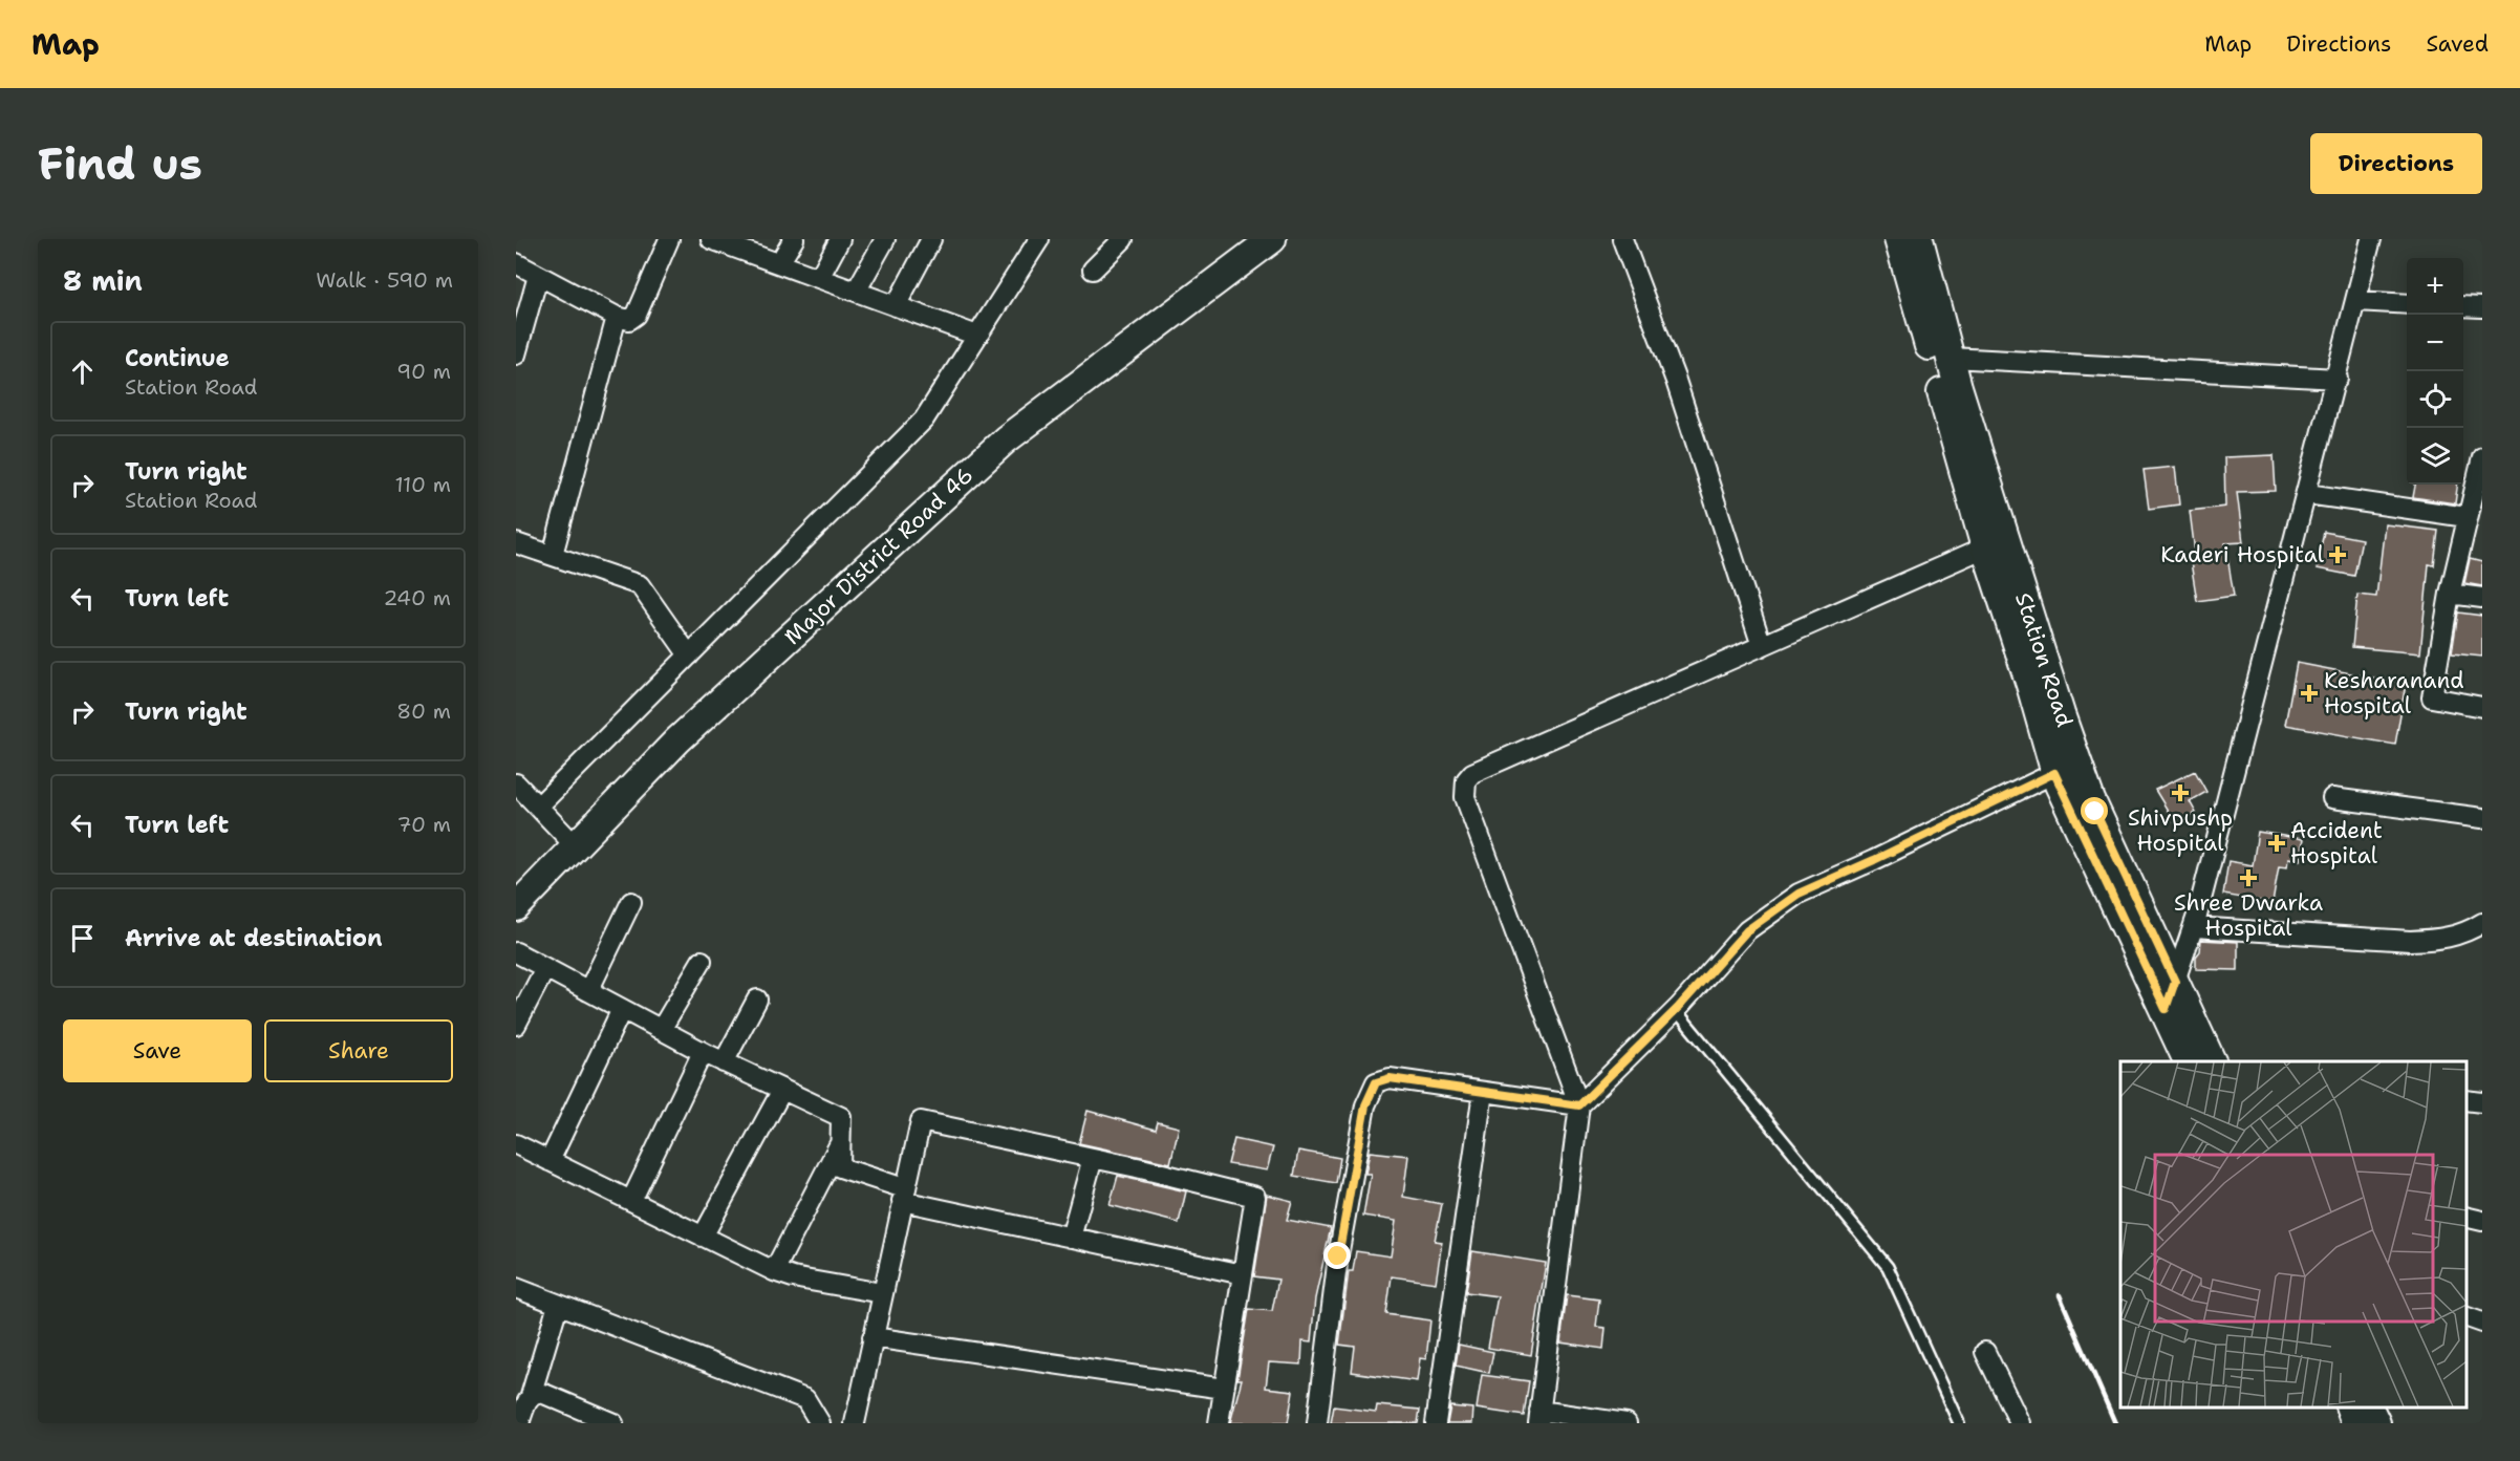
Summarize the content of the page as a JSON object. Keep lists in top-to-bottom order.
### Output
{
  "streets": {
    "main road": ["Major District Road 46", "Station Road"]
  },
  "places": {
    "health": [
      "Kaderi Hospital",
      "Kesharanand Hospital",
      "Shivpushp Hospital",
      "Accident Hospital",
      "Shree Dwarka Hospital"
    ]
  },
  "page": {
    "header": "Map",
    "nav": ["Map", "Directions", "Saved"],
    "buttons": [
      "Directions",
      ["Save", "Share"]
    ],
    "title": "Find us",
    "heading": ["8 min", "Walk · 590 m"],
    "map_buttons": ["+", "−"],
    "list": [
      ["Continue", "Station Road", "90 m"],
      ["Turn right", "Station Road", "110 m"],
      ["Turn left", "240 m"],
      ["Turn right", "80 m"],
      ["Turn left", "70 m"],
      "Arrive at destination"
    ]
  }
}
